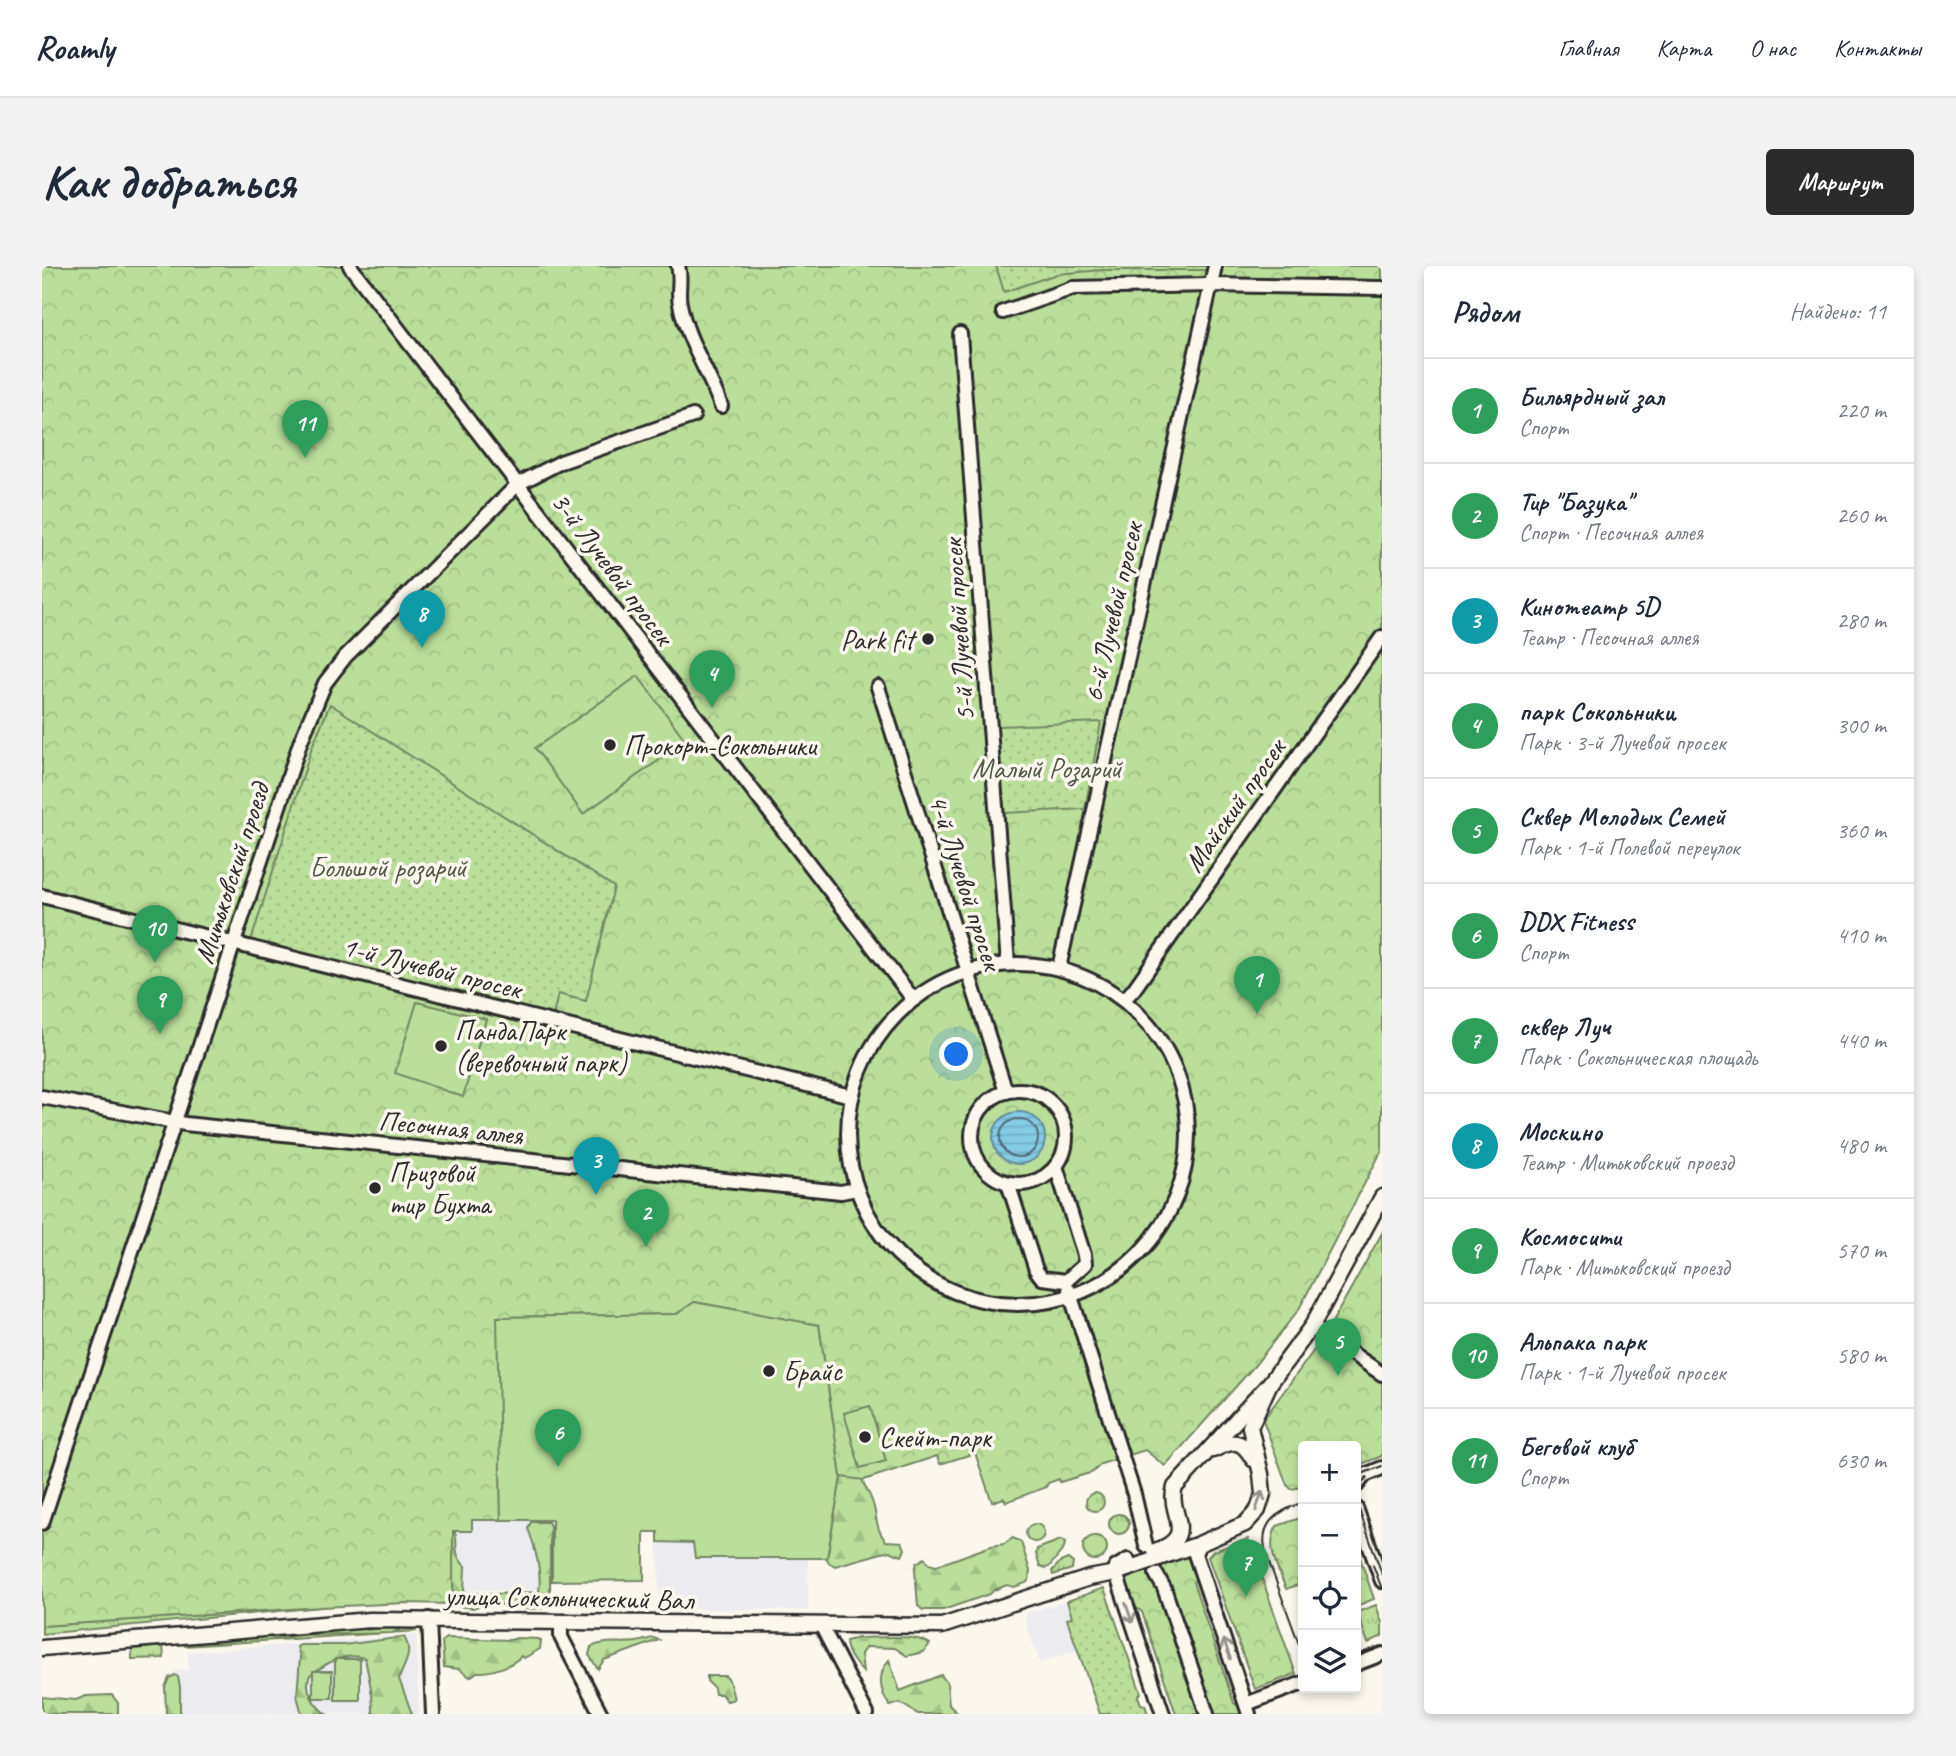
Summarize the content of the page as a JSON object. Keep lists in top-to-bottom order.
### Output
{
  "streets": {
    "main road": ["улица Сокольнический Вал"],
    "street": [
      "3-й Лучевой просек",
      "6-й Лучевой просек",
      "5-й Лучевой просек",
      "Майский просек",
      "Митьковский проезд",
      "4-й Лучевой просек",
      "1-й Лучевой просек",
      "Песочная аллея"
    ]
  },
  "crossings": [
    ["3-й Лучевой просек", "Митьковский проезд"],
    ["Митьковский проезд", "1-й Лучевой просек"],
    ["Митьковский проезд", "Песочная аллея"]
  ],
  "parks": ["Малый Розарий", "Большой розарий"],
  "places": [
    "Park fit",
    "Прокорт-Сокольники",
    "ПандаПарк (веревочный парк)",
    "Призовой тир Бухта",
    "Брайс",
    "Скейт-парк"
  ],
  "page": {
    "header": "Roamly",
    "nav": [
      "Главная",
      "Карта",
      "О нас",
      "Контакты"
    ],
    "buttons": "Маршрут",
    "title": "Как добраться",
    "heading": ["Рядом", "Найдено: 11"],
    "list": [
      {
        "mark": "1",
        "name": "Бильярдный зал",
        "note": "Спорт",
        "value": "220 m"
      },
      {
        "mark": "2",
        "name": "Тир \"Базука\"",
        "note": "Спорт · Песочная аллея",
        "value": "260 m"
      },
      {
        "mark": "3",
        "name": "Кинотеатр 5D",
        "note": "Театр · Песочная аллея",
        "value": "280 m"
      },
      {
        "mark": "4",
        "name": "парк Сокольники",
        "note": "Парк · 3-й Лучевой просек",
        "value": "300 m"
      },
      {
        "mark": "5",
        "name": "Сквер Молодых Семей",
        "note": "Парк · 1-й Полевой переулок",
        "value": "360 m"
      },
      {
        "mark": "6",
        "name": "DDX Fitness",
        "note": "Спорт",
        "value": "410 m"
      },
      {
        "mark": "7",
        "name": "сквер Луч",
        "note": "Парк · Сокольническая площадь",
        "value": "440 m"
      },
      {
        "mark": "8",
        "name": "Москино",
        "note": "Театр · Митьковский проезд",
        "value": "480 m"
      },
      {
        "mark": "9",
        "name": "Космосити",
        "note": "Парк · Митьковский проезд",
        "value": "570 m"
      },
      {
        "mark": "10",
        "name": "Альпака парк",
        "note": "Парк · 1-й Лучевой просек",
        "value": "580 m"
      },
      {
        "mark": "11",
        "name": "Беговой клуб",
        "note": "Спорт",
        "value": "630 m"
      }
    ],
    "pins": [
      "11",
      "8",
      "4",
      "10",
      "1",
      "9",
      "3",
      "2",
      "5",
      "6",
      "7"
    ],
    "map_buttons": ["+", "−"]
  }
}
